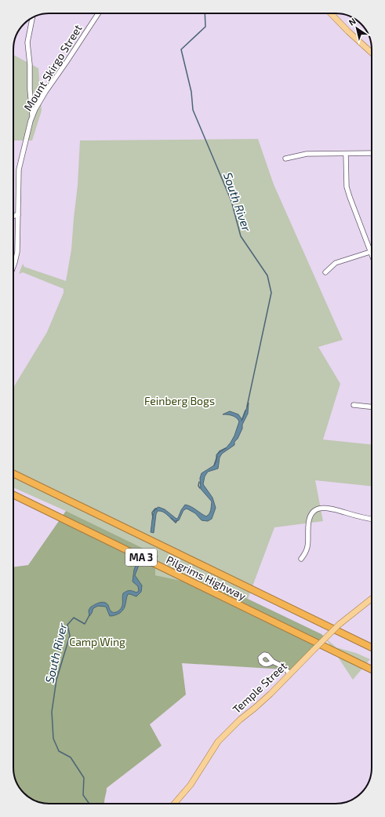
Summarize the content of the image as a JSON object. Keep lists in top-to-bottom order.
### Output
{
  "streets": {
    "highway": ["MA 3", "Pilgrims Highway"],
    "main road": ["Temple Street"],
    "street": ["Mount Skirgo Street"]
  },
  "water": ["South River"],
  "parks": ["Feinberg Bogs", "Camp Wing"],
  "north": "top left"
}
